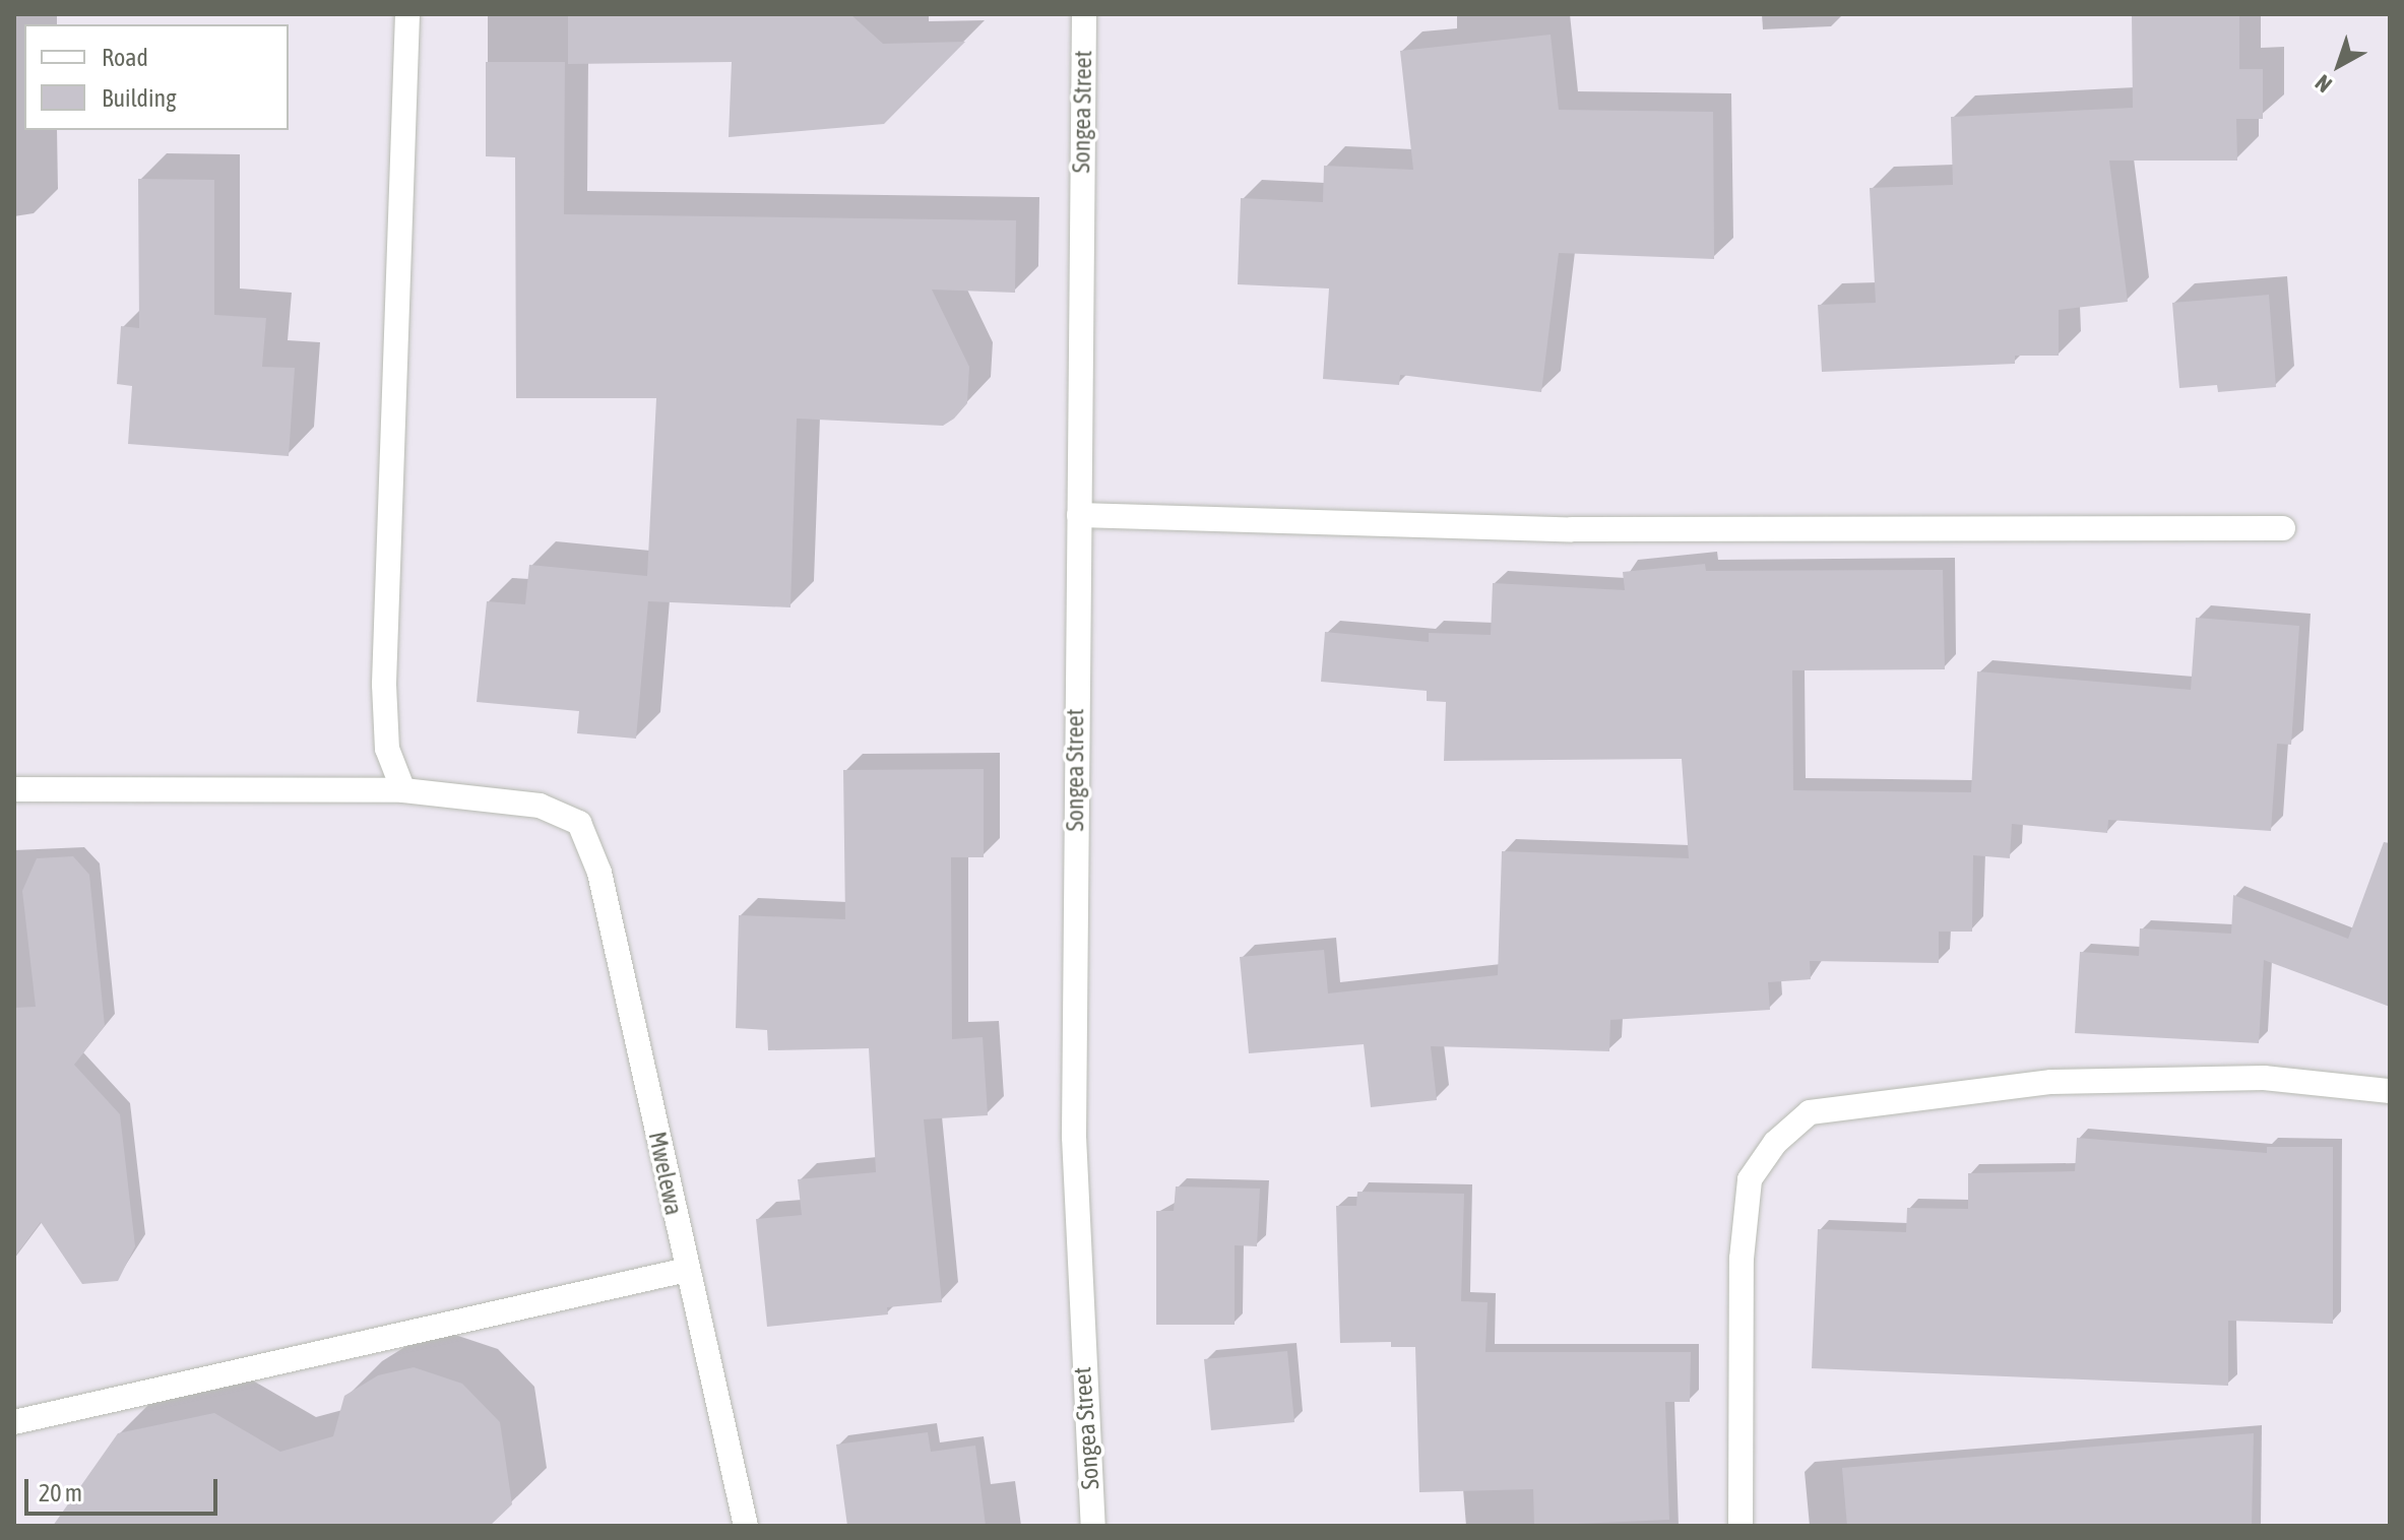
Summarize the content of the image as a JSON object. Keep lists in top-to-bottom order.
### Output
{
  "streets": {
    "street": ["Songea Street", "Mwelewa"]
  },
  "legend": ["Road", "Building"],
  "scale_bar": "20 m",
  "north": "bottom left"
}
